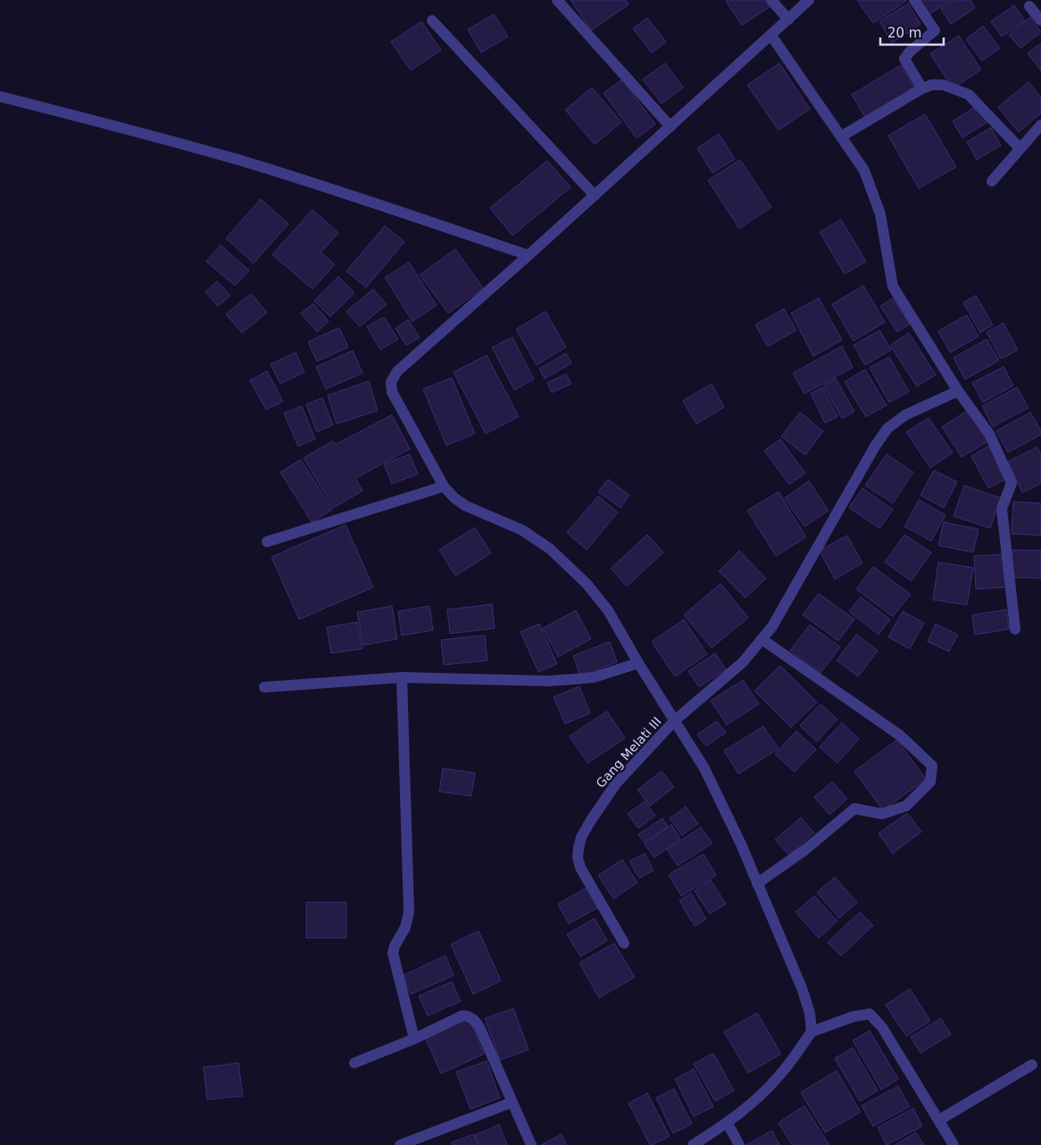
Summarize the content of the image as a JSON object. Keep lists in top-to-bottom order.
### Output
{
  "streets": {
    "street": ["Gang Melati III"]
  },
  "scale_bar": "20 m"
}
